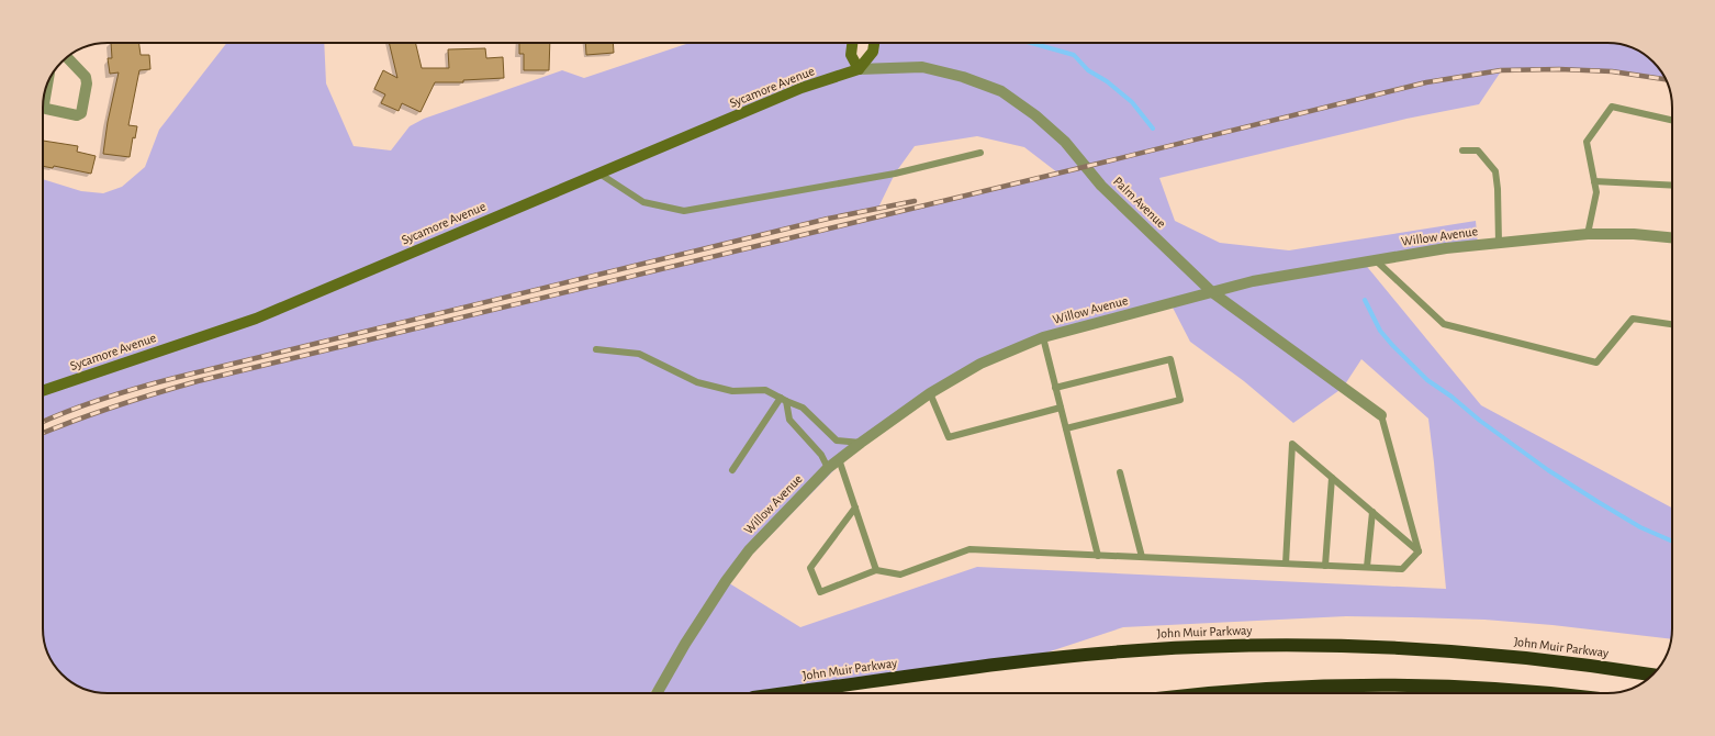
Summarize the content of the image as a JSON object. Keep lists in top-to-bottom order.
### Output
{
  "streets": {
    "highway": ["John Muir Parkway"],
    "main road": ["Sycamore Avenue"],
    "street": ["Palm Avenue", "Willow Avenue"]
  },
  "crossings": [
    ["Sycamore Avenue", "Palm Avenue"],
    ["Palm Avenue", "Willow Avenue"]
  ]
}
